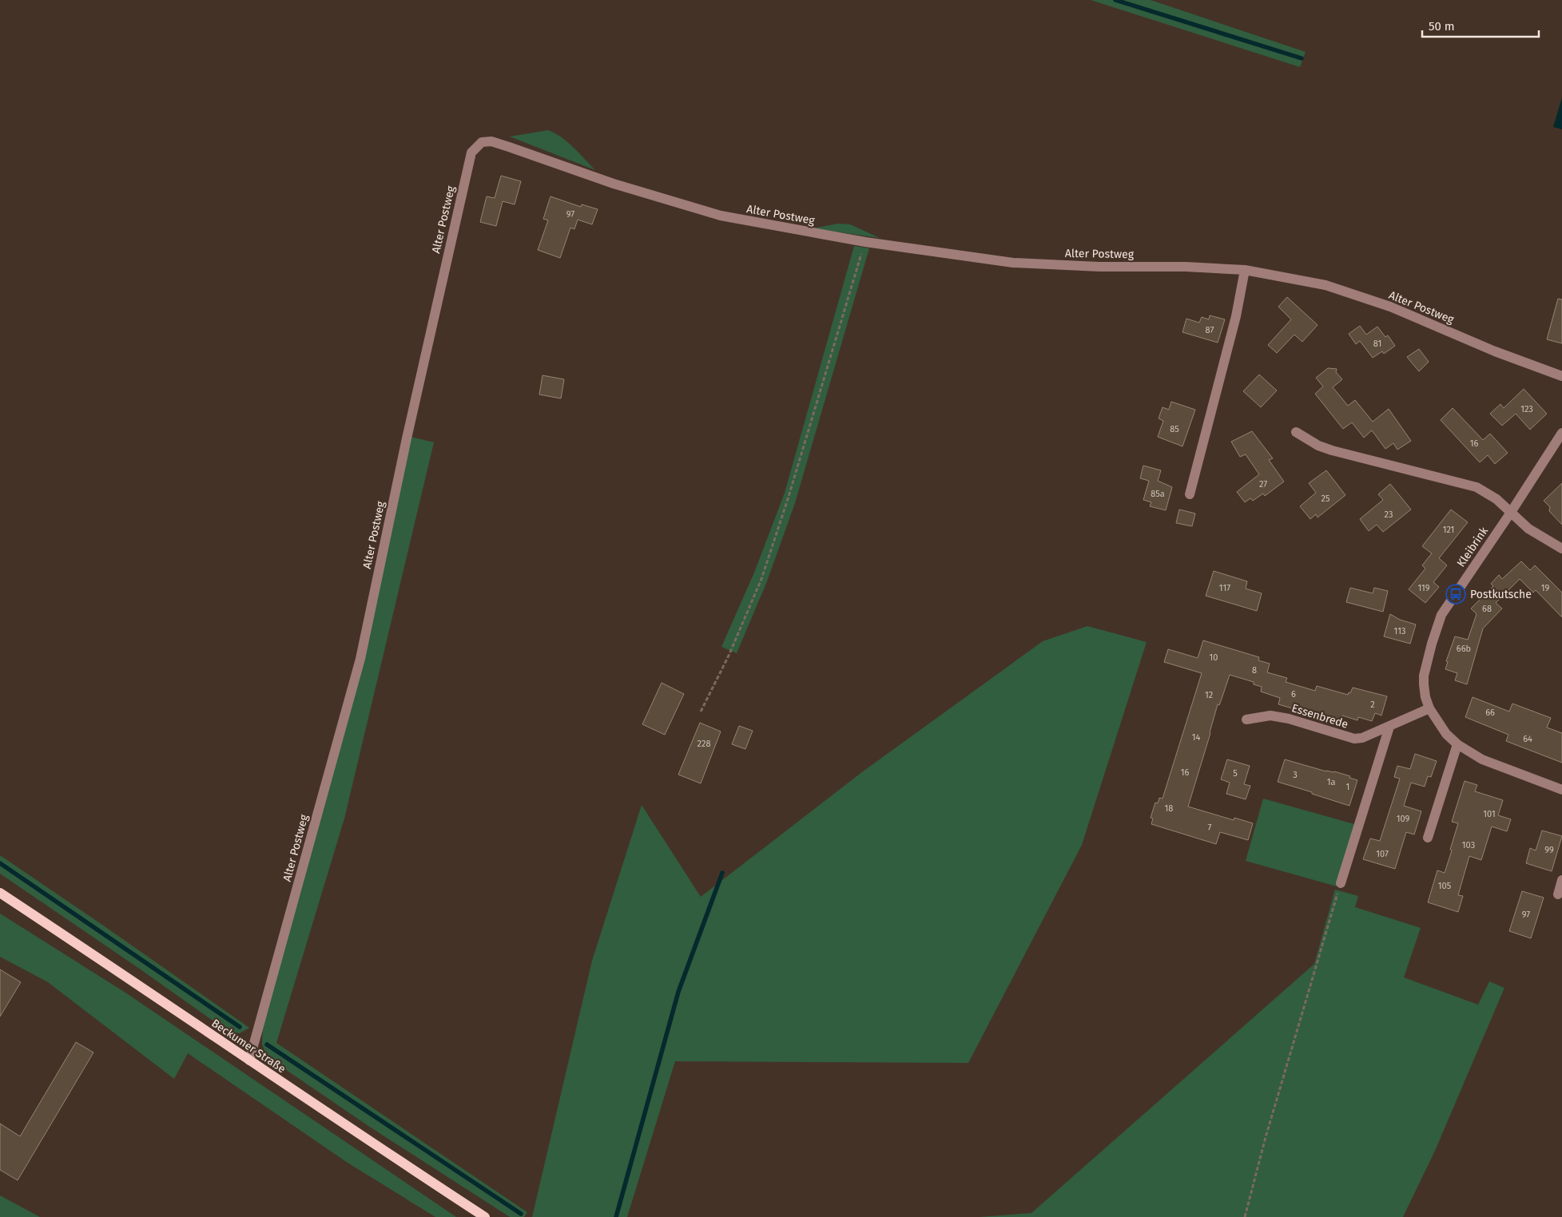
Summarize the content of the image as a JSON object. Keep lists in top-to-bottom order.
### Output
{
  "streets": {
    "main road": ["Beckumer Straße"],
    "street": ["Alter Postweg", "Kleibrink", "Essenbrede"]
  },
  "crossings": [
    ["Alter Postweg", "Beckumer Straße"],
    ["Kleibrink", "Essenbrede"]
  ],
  "places": {
    "bus stop": ["Postkutsche"]
  },
  "house_numbers": [
    "97",
    "87",
    "81",
    "123",
    "85",
    "16",
    "27",
    "85a",
    "25",
    "23",
    "121",
    "117",
    "119",
    "19",
    "68",
    "113",
    "66b",
    "10",
    "8",
    "6",
    "12",
    "2",
    "66",
    "14",
    "64",
    "228",
    "16",
    "5",
    "3",
    "1a",
    "1",
    "18",
    "101",
    "109",
    "7",
    "103",
    "99",
    "107",
    "105",
    "97"
  ],
  "scale_bar": "50 m"
}
